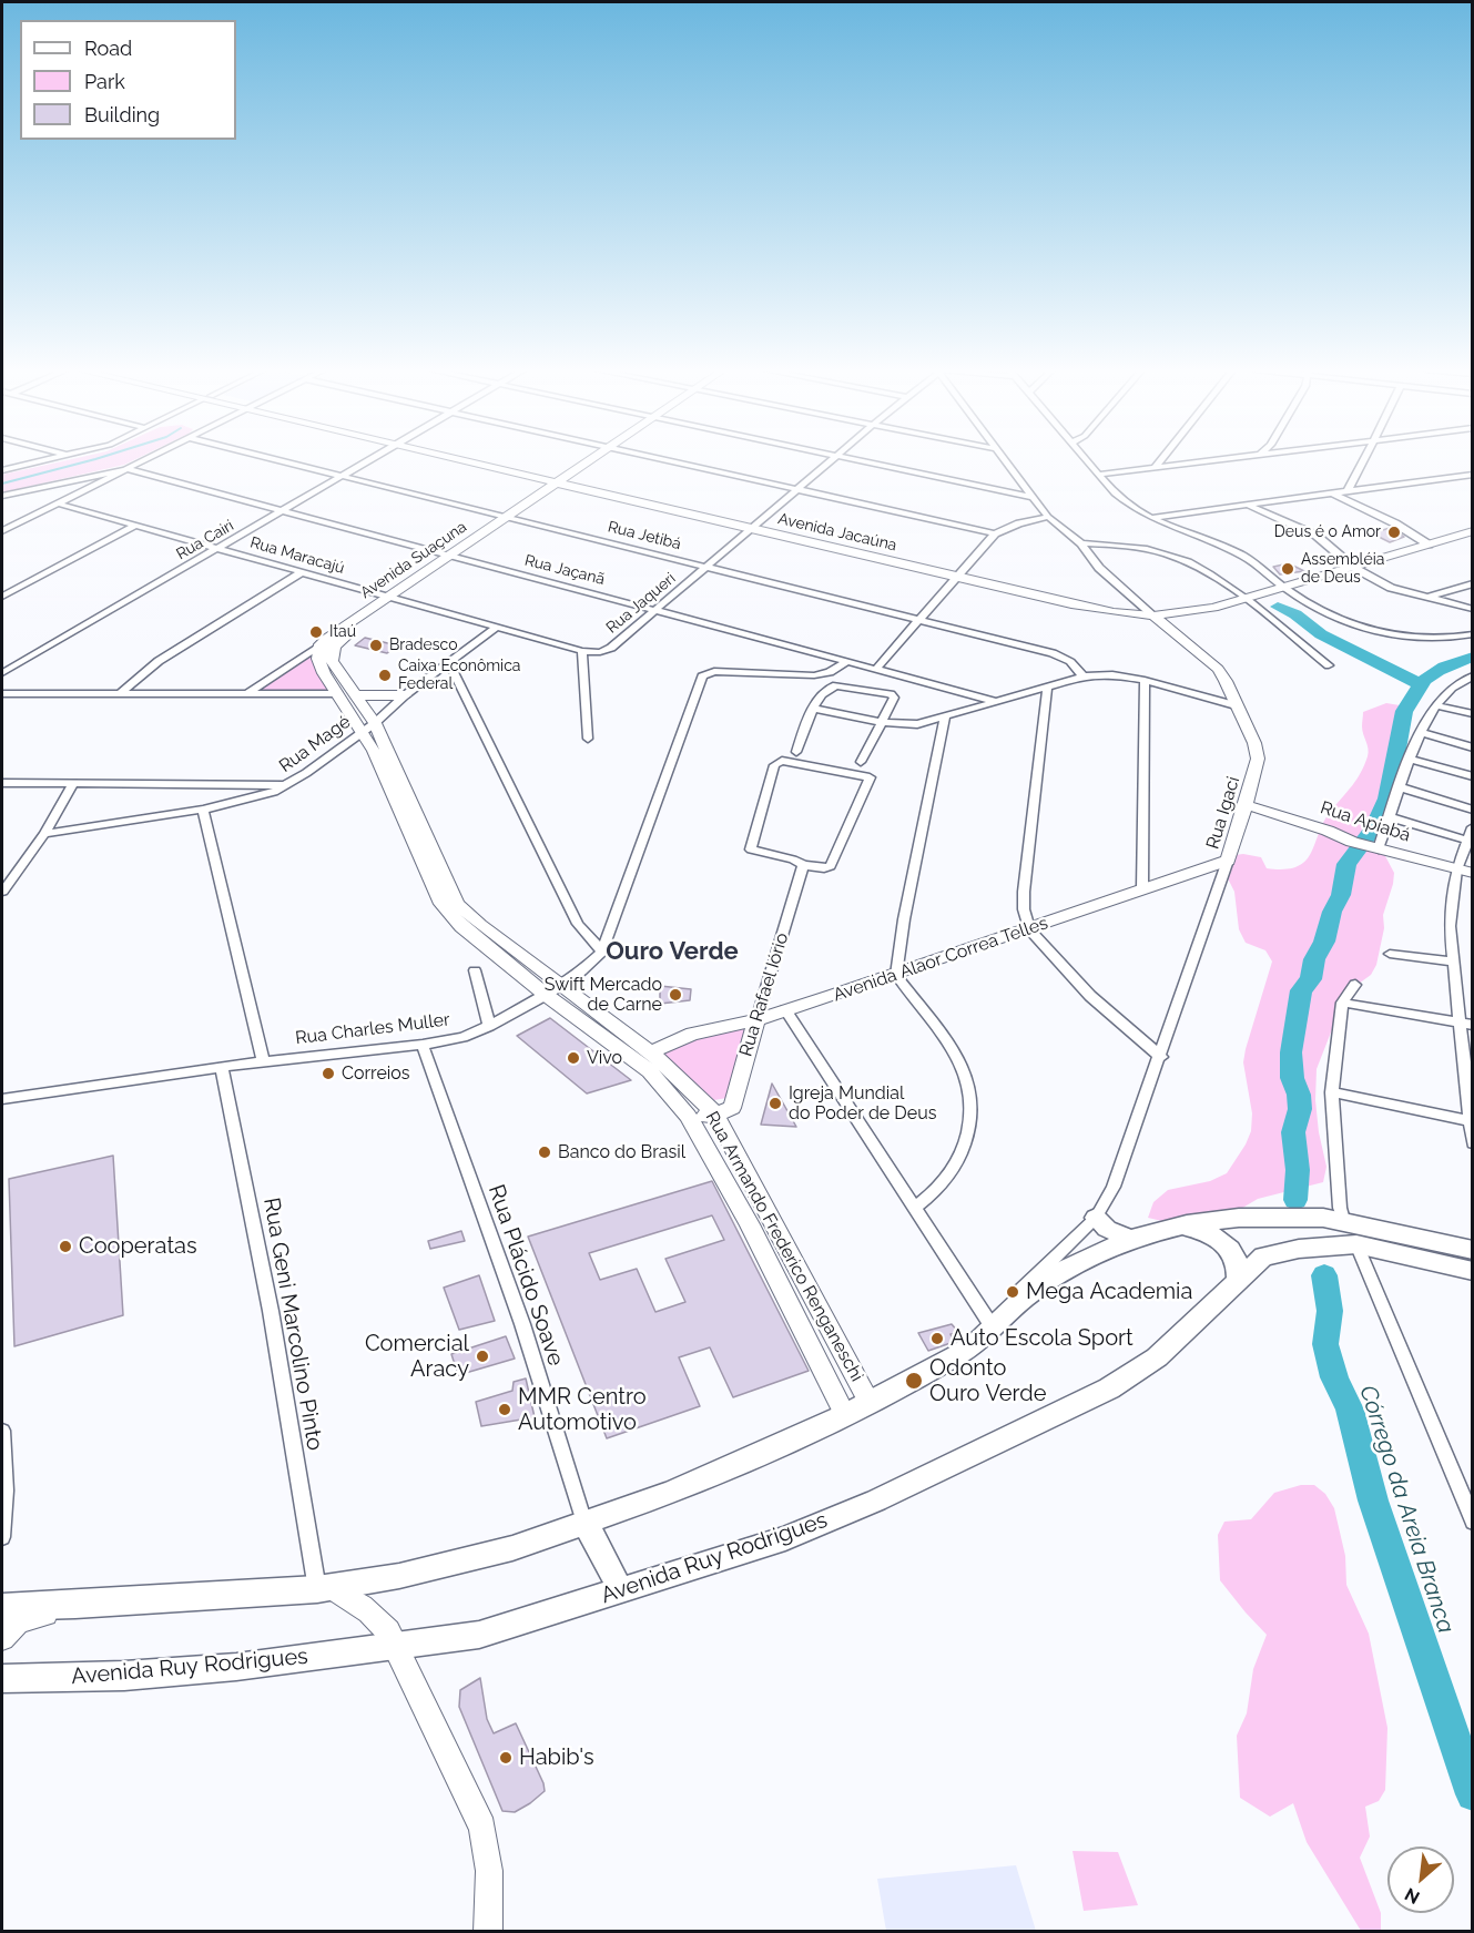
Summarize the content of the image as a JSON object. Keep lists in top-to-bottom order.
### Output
{
  "streets": {
    "main road": ["Avenida Ruy Rodrigues"],
    "street": [
      "Avenida Jacaúna",
      "Rua Jetibá",
      "Rua Cairi",
      "Rua Maracajú",
      "Avenida Suaçuna",
      "Rua Jaçanã",
      "Rua Jaqueri",
      "Rua Magé",
      "Rua Igaci",
      "Rua Apiabá",
      "Avenida Alaor Correa Telles",
      "Rua Rafael Iório",
      "Rua Charles Muller",
      "Rua Armando Frederico Renganeschi",
      "Rua Plácido Soave",
      "Rua Geni Marcolino Pinto"
    ]
  },
  "crossings": [
    ["Avenida Jacaúna", "Avenida Suaçuna"],
    ["Avenida Jacaúna", "Rua Jaqueri"],
    ["Avenida Jacaúna", "Rua Igaci"],
    ["Rua Jetibá", "Rua Cairi"],
    ["Rua Jetibá", "Avenida Suaçuna"],
    ["Rua Jetibá", "Rua Jaqueri"],
    ["Rua Cairi", "Rua Maracajú"],
    ["Rua Cairi", "Rua Jaçanã"],
    ["Rua Maracajú", "Avenida Suaçuna"],
    ["Rua Maracajú", "Rua Jaqueri"],
    ["Rua Maracajú", "Rua Magé"],
    ["Avenida Suaçuna", "Rua Jaçanã"],
    ["Avenida Suaçuna", "Rua Armando Frederico Renganeschi"],
    ["Rua Jaçanã", "Rua Jaqueri"],
    ["Rua Jaçanã", "Rua Charles Muller"],
    ["Rua Magé", "Rua Armando Frederico Renganeschi"],
    ["Rua Igaci", "Rua Apiabá"],
    ["Rua Igaci", "Avenida Alaor Correa Telles"],
    ["Avenida Alaor Correa Telles", "Rua Rafael Iório"],
    ["Avenida Alaor Correa Telles", "Rua Armando Frederico Renganeschi"],
    ["Rua Rafael Iório", "Rua Armando Frederico Renganeschi"],
    ["Rua Charles Muller", "Rua Armando Frederico Renganeschi"],
    ["Rua Charles Muller", "Rua Plácido Soave"],
    ["Rua Charles Muller", "Rua Geni Marcolino Pinto"]
  ],
  "districts": ["Ouro Verde"],
  "water": ["Córrego da Areia Branca"],
  "places": [
    "Deus é o Amor",
    "Assembléia de Deus",
    "Itaú",
    "Bradesco",
    "Caixa Econômica Federal",
    "Swift Mercado de Carne",
    "Vivo",
    "Correios",
    "Igreja Mundial do Poder de Deus",
    "Banco do Brasil",
    "Cooperatas",
    "Mega Academia",
    "Auto Escola Sport",
    "Comercial Aracy",
    "Odonto Ouro Verde",
    "MMR Centro Automotivo",
    "Habib's"
  ],
  "legend": ["Road", "Park", "Building"],
  "north": "bottom left"
}
